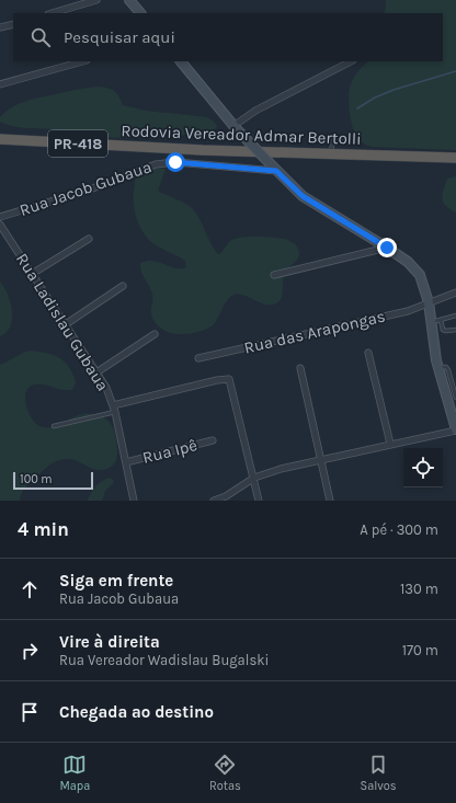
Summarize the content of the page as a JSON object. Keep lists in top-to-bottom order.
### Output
{
  "streets": {
    "highway": ["Rodovia Vereador Admar Bertolli", "PR-418"],
    "street": [
      "Rua Jacob Gubaua",
      "Rua Ladislau Gubaua",
      "Rua das Arapongas",
      "Rua Ipê"
    ]
  },
  "crossings": [
    ["Rua Ladislau Gubaua", "Rua Ipê"]
  ],
  "scale_bar": "100 m",
  "page": {
    "search": "Pesquisar aqui",
    "scale": "100 m",
    "heading": ["4 min", "A pé · 300 m"],
    "list": [
      ["Siga em frente", "Rua Jacob Gubaua", "130 m"],
      ["Vire à direita", "Rua Vereador Wadislau Bugalski", "170 m"],
      "Chegada ao destino"
    ],
    "nav": ["Mapa", "Rotas", "Salvos"]
  }
}
